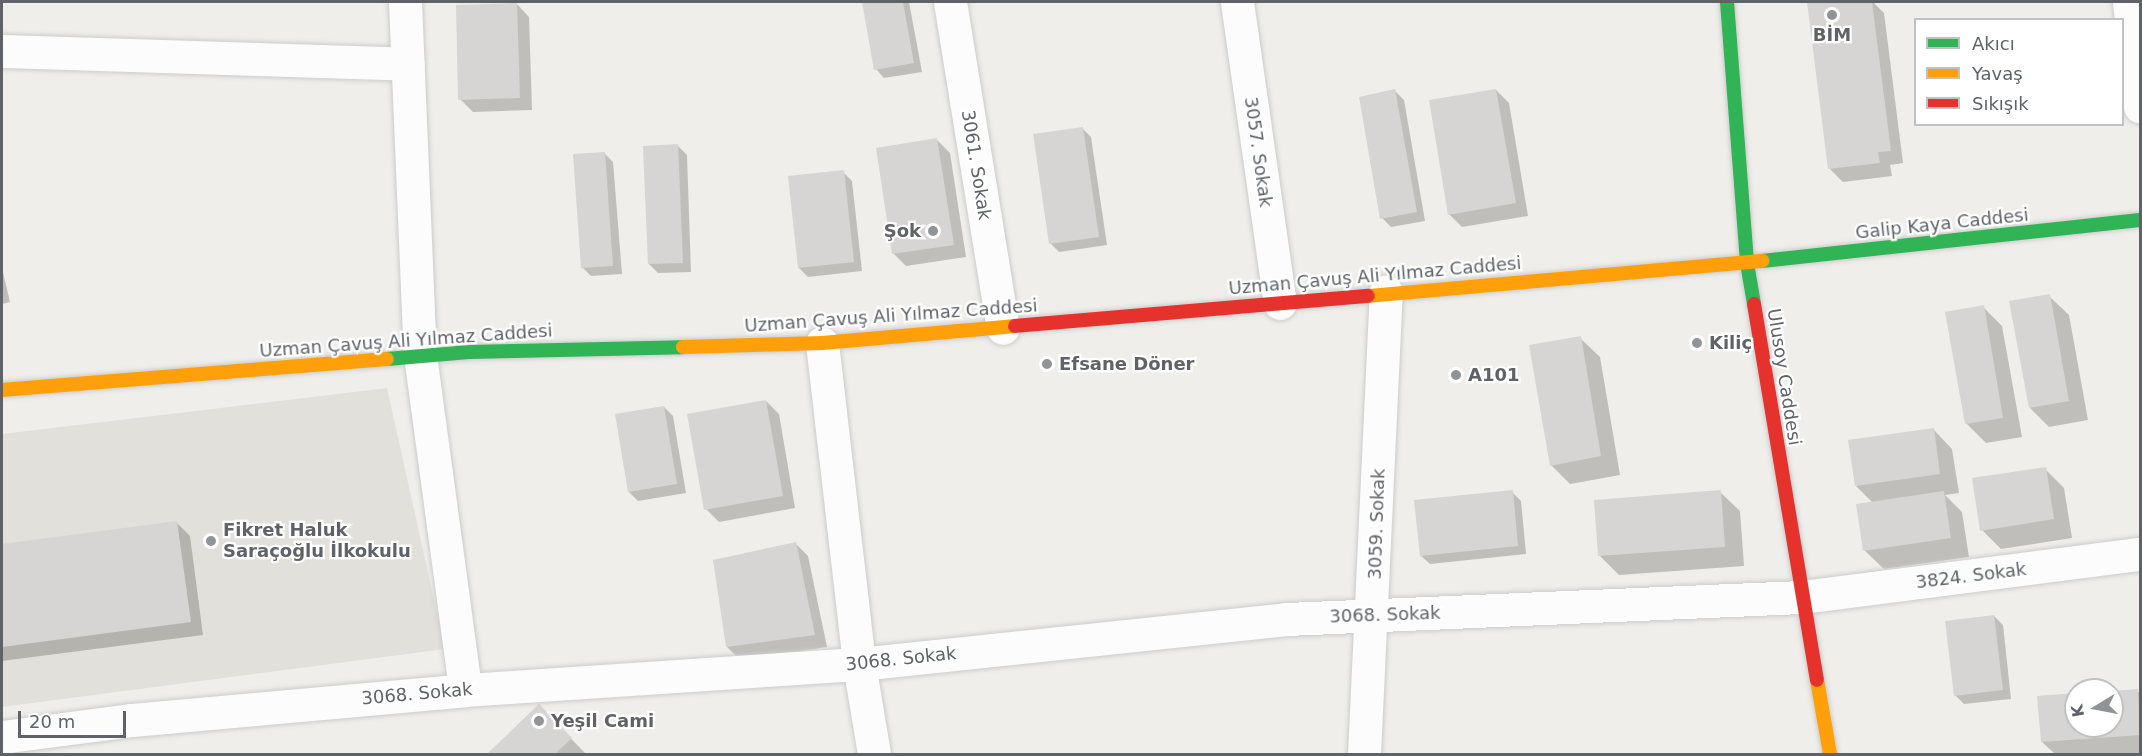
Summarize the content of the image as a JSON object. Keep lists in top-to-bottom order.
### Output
{
  "streets": {
    "street": [
      "3057. Sokak",
      "3061. Sokak",
      "Galip Kaya Caddesi",
      "Uzman Çavuş Ali Yılmaz Caddesi",
      "Ulusoy Caddesi",
      "3059. Sokak",
      "3824. Sokak",
      "3068. Sokak"
    ]
  },
  "crossings": [
    ["3057. Sokak", "Uzman Çavuş Ali Yılmaz Caddesi"],
    ["3061. Sokak", "Uzman Çavuş Ali Yılmaz Caddesi"],
    ["Galip Kaya Caddesi", "Uzman Çavuş Ali Yılmaz Caddesi"],
    ["Galip Kaya Caddesi", "Ulusoy Caddesi"],
    ["Uzman Çavuş Ali Yılmaz Caddesi", "Ulusoy Caddesi"],
    ["Uzman Çavuş Ali Yılmaz Caddesi", "3059. Sokak"],
    ["Ulusoy Caddesi", "3824. Sokak"],
    ["Ulusoy Caddesi", "3068. Sokak"],
    ["3059. Sokak", "3068. Sokak"],
    ["3824. Sokak", "3068. Sokak"]
  ],
  "places": [
    "BİM",
    "Şok",
    "Kiliç",
    "Efsane Döner",
    "A101",
    "Fikret Haluk Saraçoğlu İlkokulu",
    "Yeşil Cami"
  ],
  "legend": ["Akıcı", "Yavaş", "Sıkışık"],
  "scale_bar": "20 m",
  "north": "left"
}
